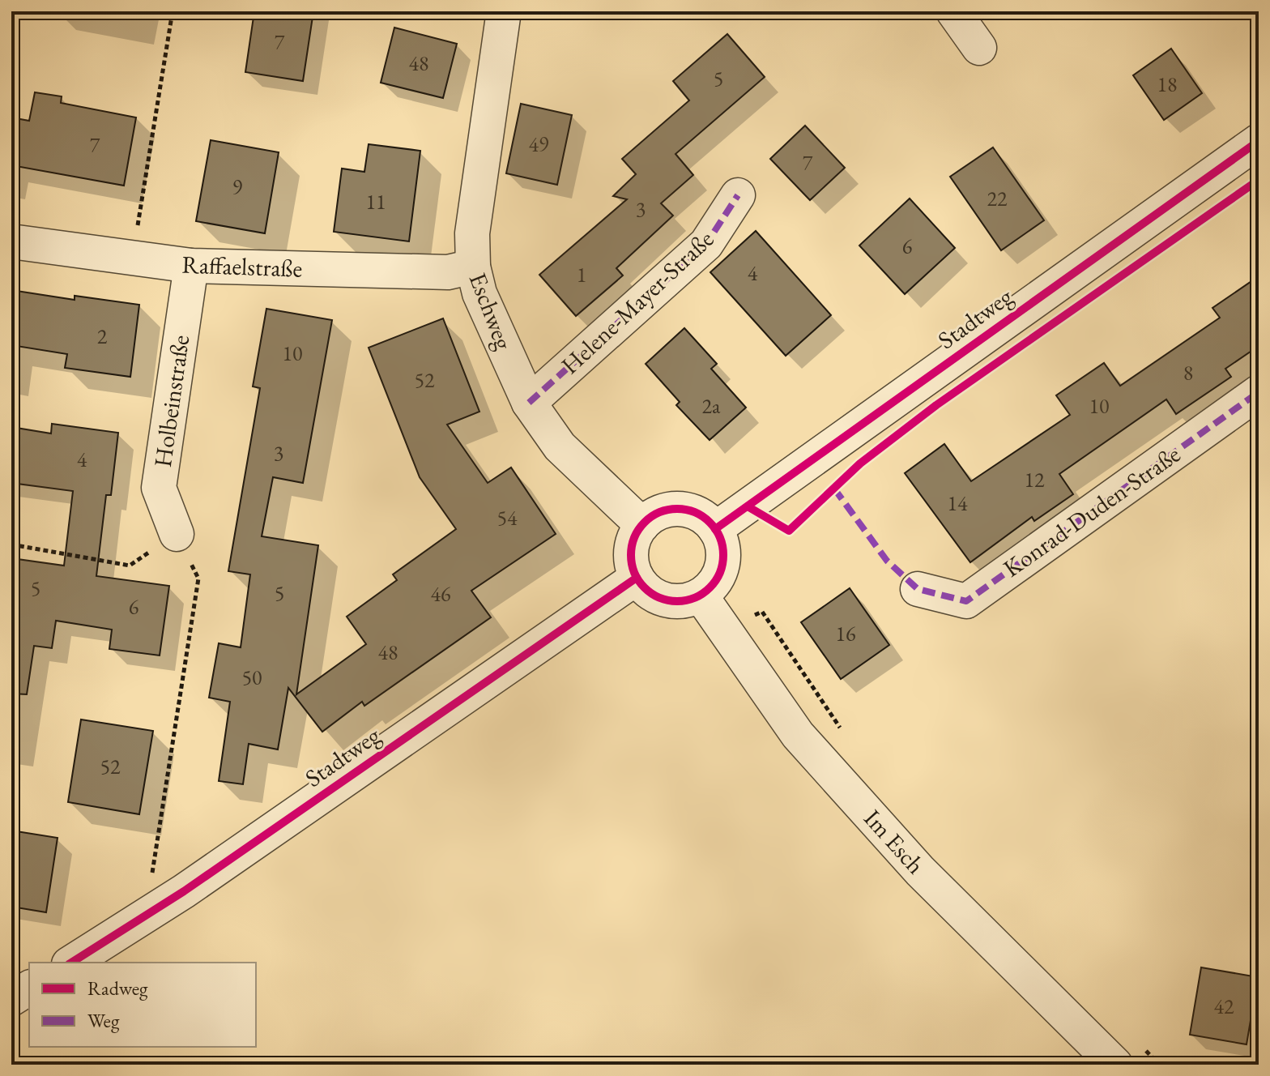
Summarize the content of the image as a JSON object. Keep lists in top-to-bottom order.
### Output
{
  "streets": {
    "street": [
      "Raffaelstraße",
      "Helene-Mayer-Straße",
      "Eschweg",
      "Stadtweg",
      "Holbeinstraße",
      "Konrad-Duden-Straße",
      "Im Esch"
    ]
  },
  "crossings": [
    ["Raffaelstraße", "Eschweg"],
    ["Raffaelstraße", "Holbeinstraße"],
    ["Helene-Mayer-Straße", "Eschweg"],
    ["Eschweg", "Stadtweg"],
    ["Eschweg", "Im Esch"],
    ["Stadtweg", "Im Esch"]
  ],
  "house_numbers": [
    "7",
    "48",
    "5",
    "18",
    "49",
    "7",
    "7",
    "9",
    "22",
    "11",
    "3",
    "6",
    "4",
    "1",
    "2",
    "10",
    "8",
    "52",
    "2a",
    "10",
    "3",
    "4",
    "12",
    "14",
    "54",
    "5",
    "5",
    "46",
    "6",
    "16",
    "48",
    "50",
    "52",
    "42"
  ],
  "legend": ["Radweg", "Weg"]
}
